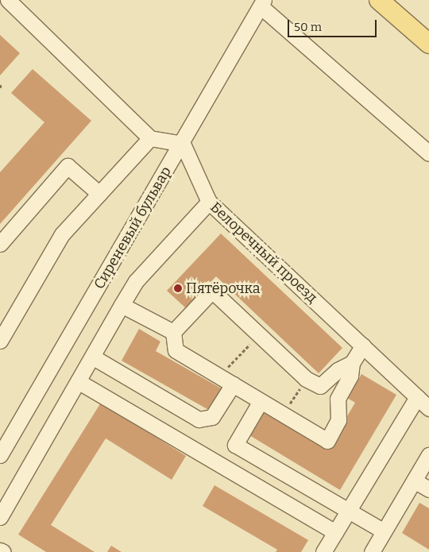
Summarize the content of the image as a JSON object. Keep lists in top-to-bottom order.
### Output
{
  "streets": {
    "street": ["Сиреневый бульвар", "Белоречный проезд"]
  },
  "crossings": [
    ["Сиреневый бульвар", "Белоречный проезд"]
  ],
  "places": ["Пятёрочка"],
  "scale_bar": "50 m"
}
